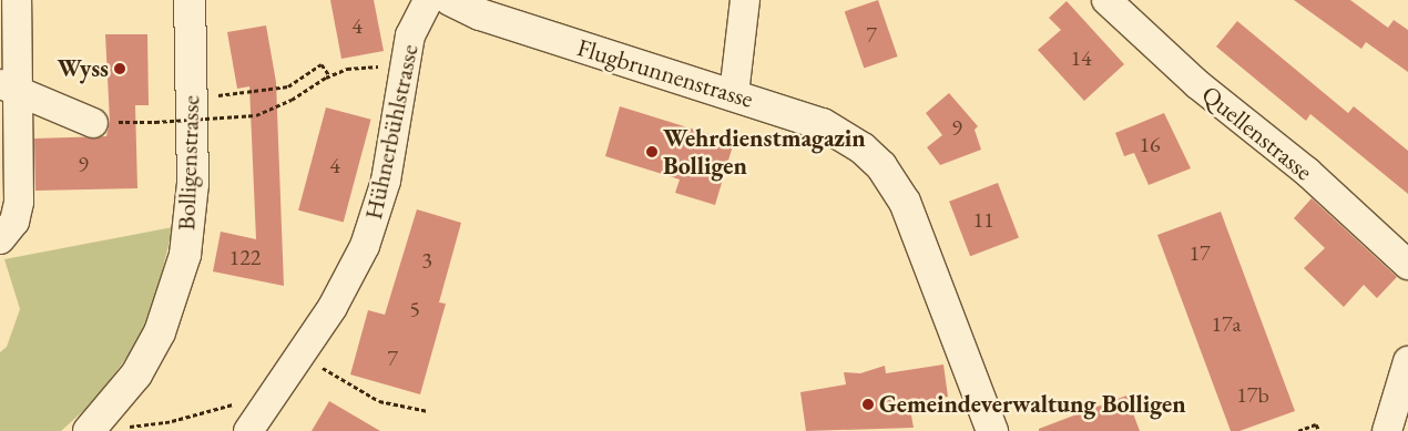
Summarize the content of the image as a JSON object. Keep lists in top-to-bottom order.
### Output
{
  "streets": {
    "street": [
      "Flugbrunnenstrasse",
      "Hühnerbühlstrasse",
      "Quellenstrasse",
      "Bolligenstrasse"
    ]
  },
  "places": ["Wyss", "Wehrdienstmagazin Bolligen", "Gemeindeverwaltung Bolligen"],
  "house_numbers": [
    "4",
    "7",
    "14",
    "9",
    "16",
    "9",
    "4",
    "11",
    "17",
    "122",
    "3",
    "5",
    "17a",
    "7",
    "17b"
  ]
}
